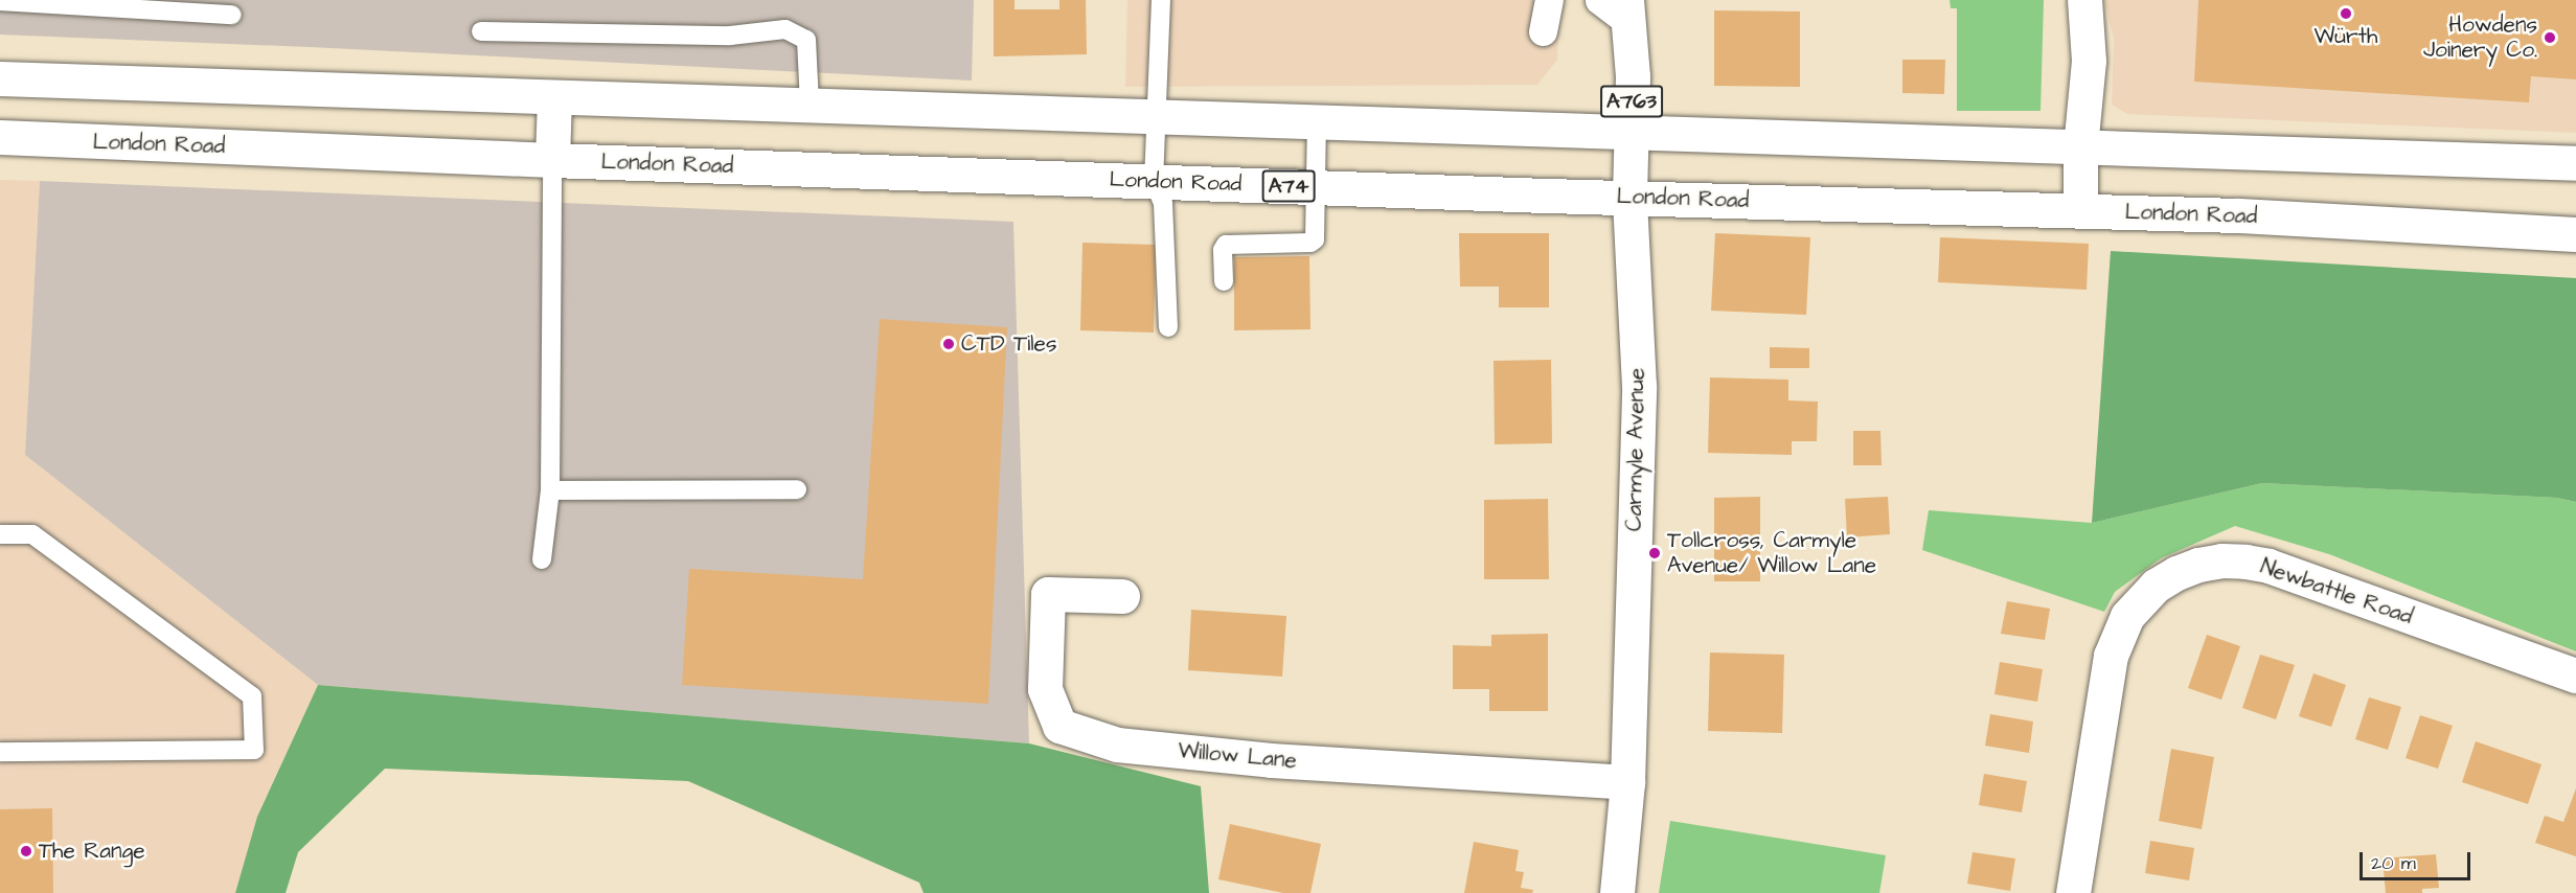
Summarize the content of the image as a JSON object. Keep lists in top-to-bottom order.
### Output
{
  "streets": {
    "main road": [
      "A763",
      "London Road",
      "A74",
      "Carmyle Avenue",
      "Newbattle Road",
      "Willow Lane"
    ]
  },
  "crossings": [
    ["London Road", "Carmyle Avenue"],
    ["Carmyle Avenue", "Willow Lane"]
  ],
  "places": [
    "Würth",
    "Howdens Joinery Co.",
    "CTD Tiles",
    "Tollcross, Carmyle Avenue/ Willow Lane",
    "The Range"
  ],
  "scale_bar": "20 m"
}
